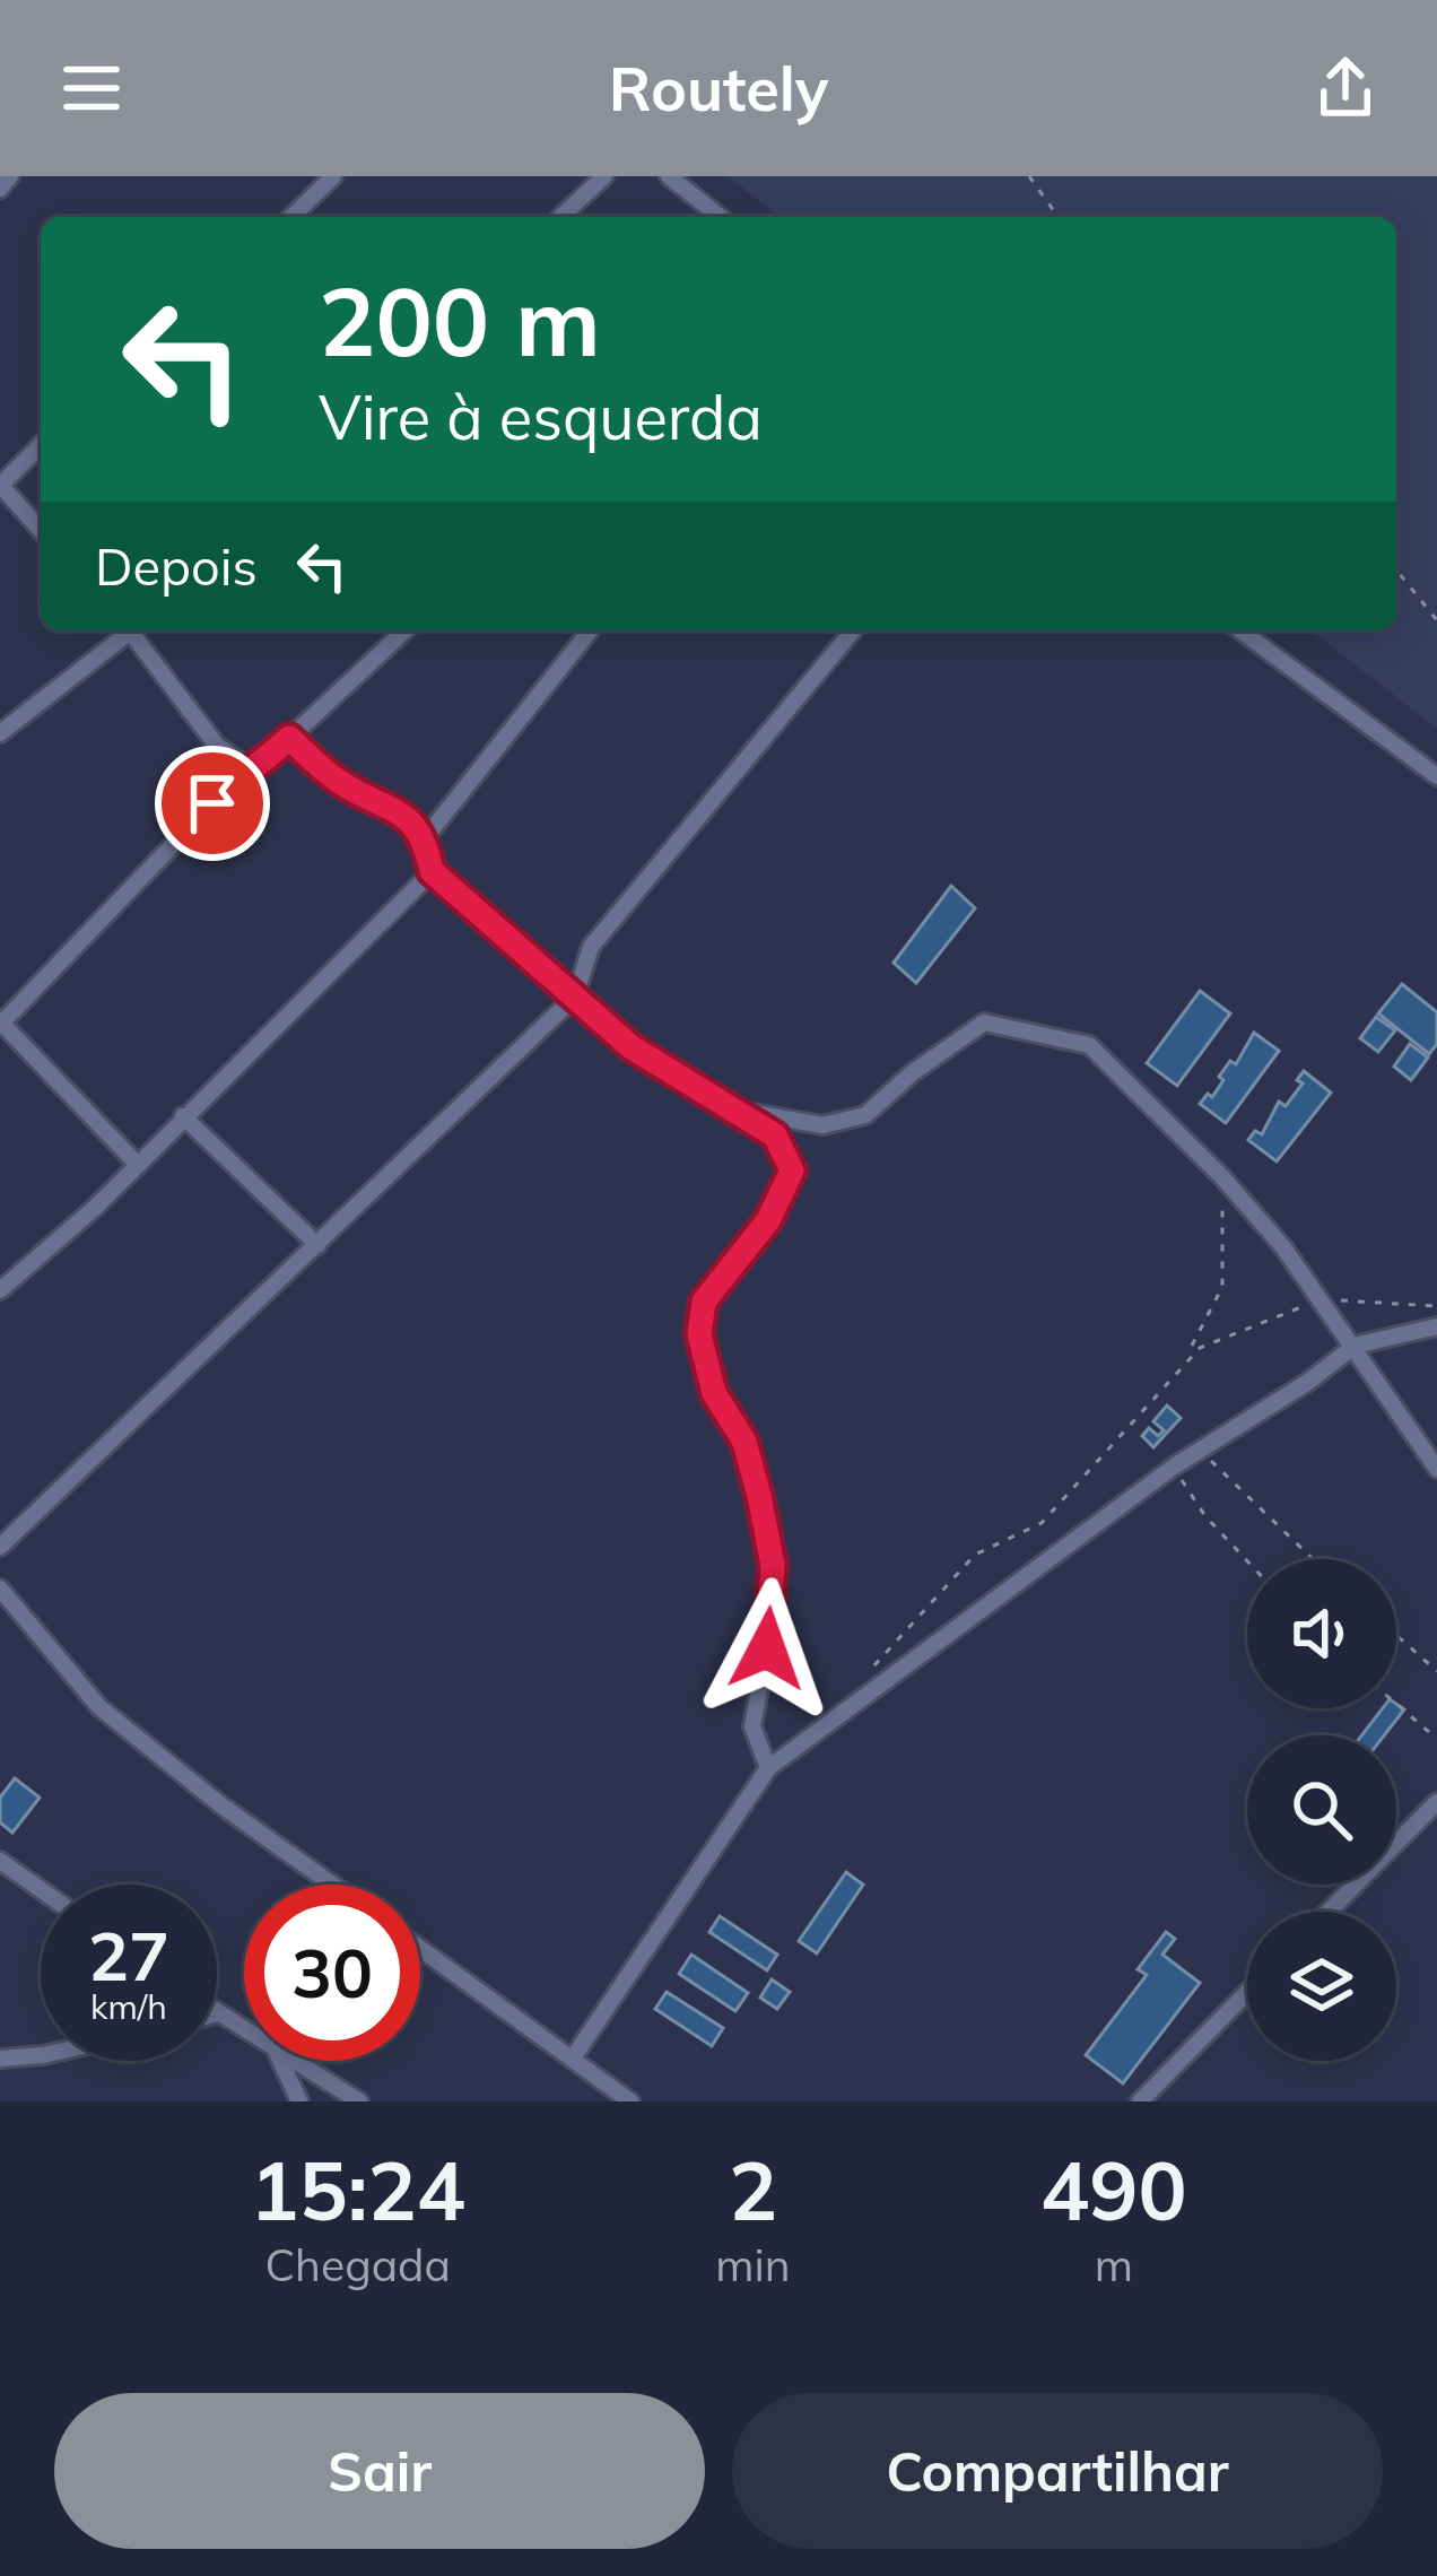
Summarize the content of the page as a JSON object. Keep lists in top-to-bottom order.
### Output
{
  "page": {
    "header": "Routely",
    "turn": ["200 m", "Vire à esquerda"],
    "then": "Depois",
    "speed": "27 km/h",
    "limit": "30",
    "eta": [
      "15:24",
      "Chegada",
      "2",
      "min",
      "490",
      "m"
    ],
    "buttons": ["Sair", "Compartilhar"]
  }
}
